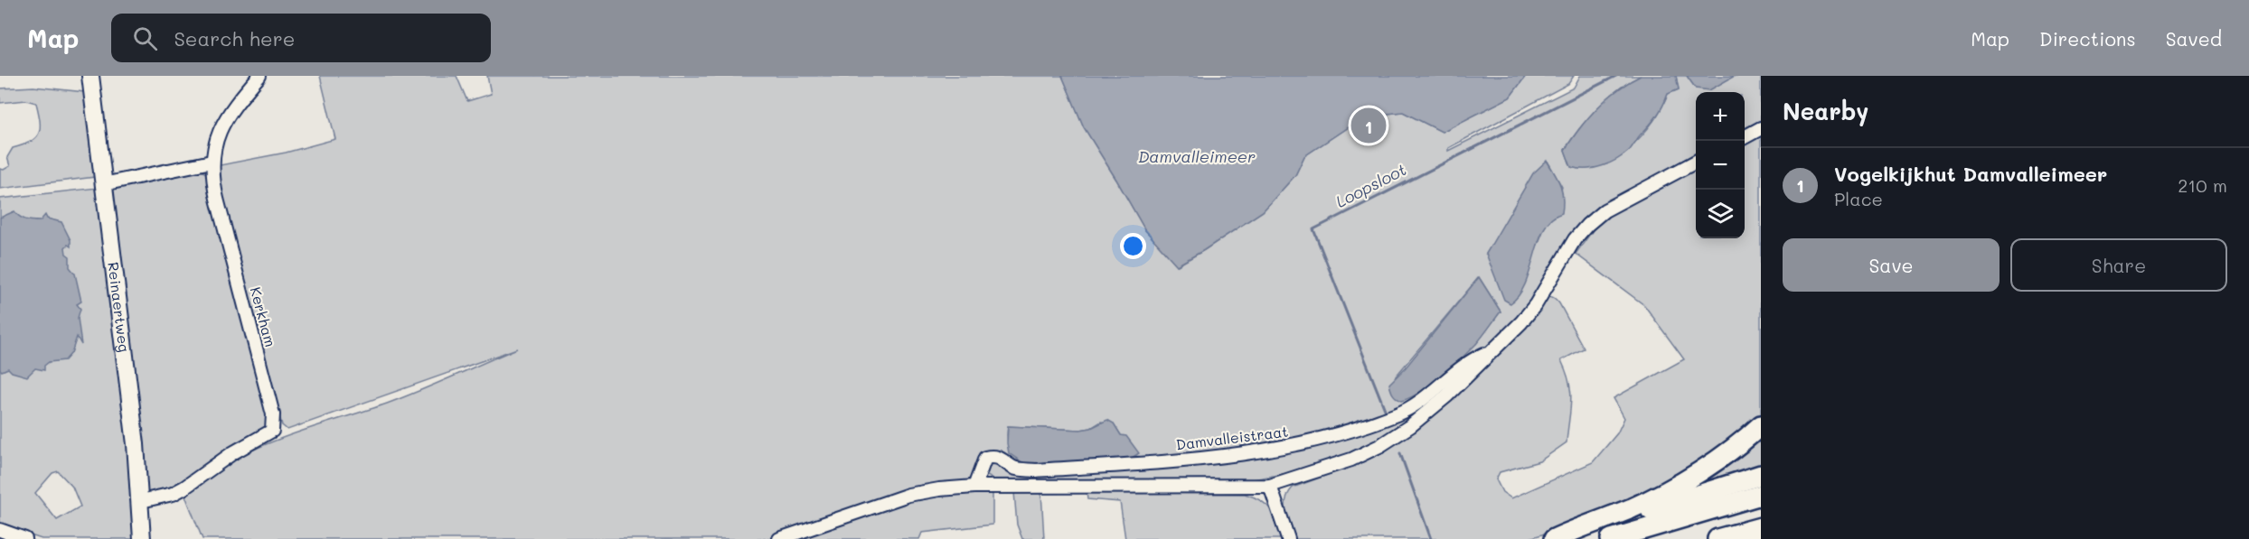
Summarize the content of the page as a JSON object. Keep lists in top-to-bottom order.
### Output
{
  "streets": {
    "main road": ["Reinaertweg"],
    "street": ["Kerkham", "Damvalleistraat"]
  },
  "crossings": [
    ["Reinaertweg", "Kerkham"]
  ],
  "water": ["Damvalleimeer", "Loopsloot"],
  "page": {
    "header": "Map",
    "search": "Search here",
    "nav": ["Map", "Directions", "Saved"],
    "heading": "Nearby",
    "map_buttons": ["+", "−"],
    "pins": "1",
    "list": [
      {
        "mark": "1",
        "name": "Vogelkijkhut Damvalleimeer",
        "note": "Place",
        "value": "210 m"
      }
    ],
    "buttons": ["Save", "Share"]
  }
}
